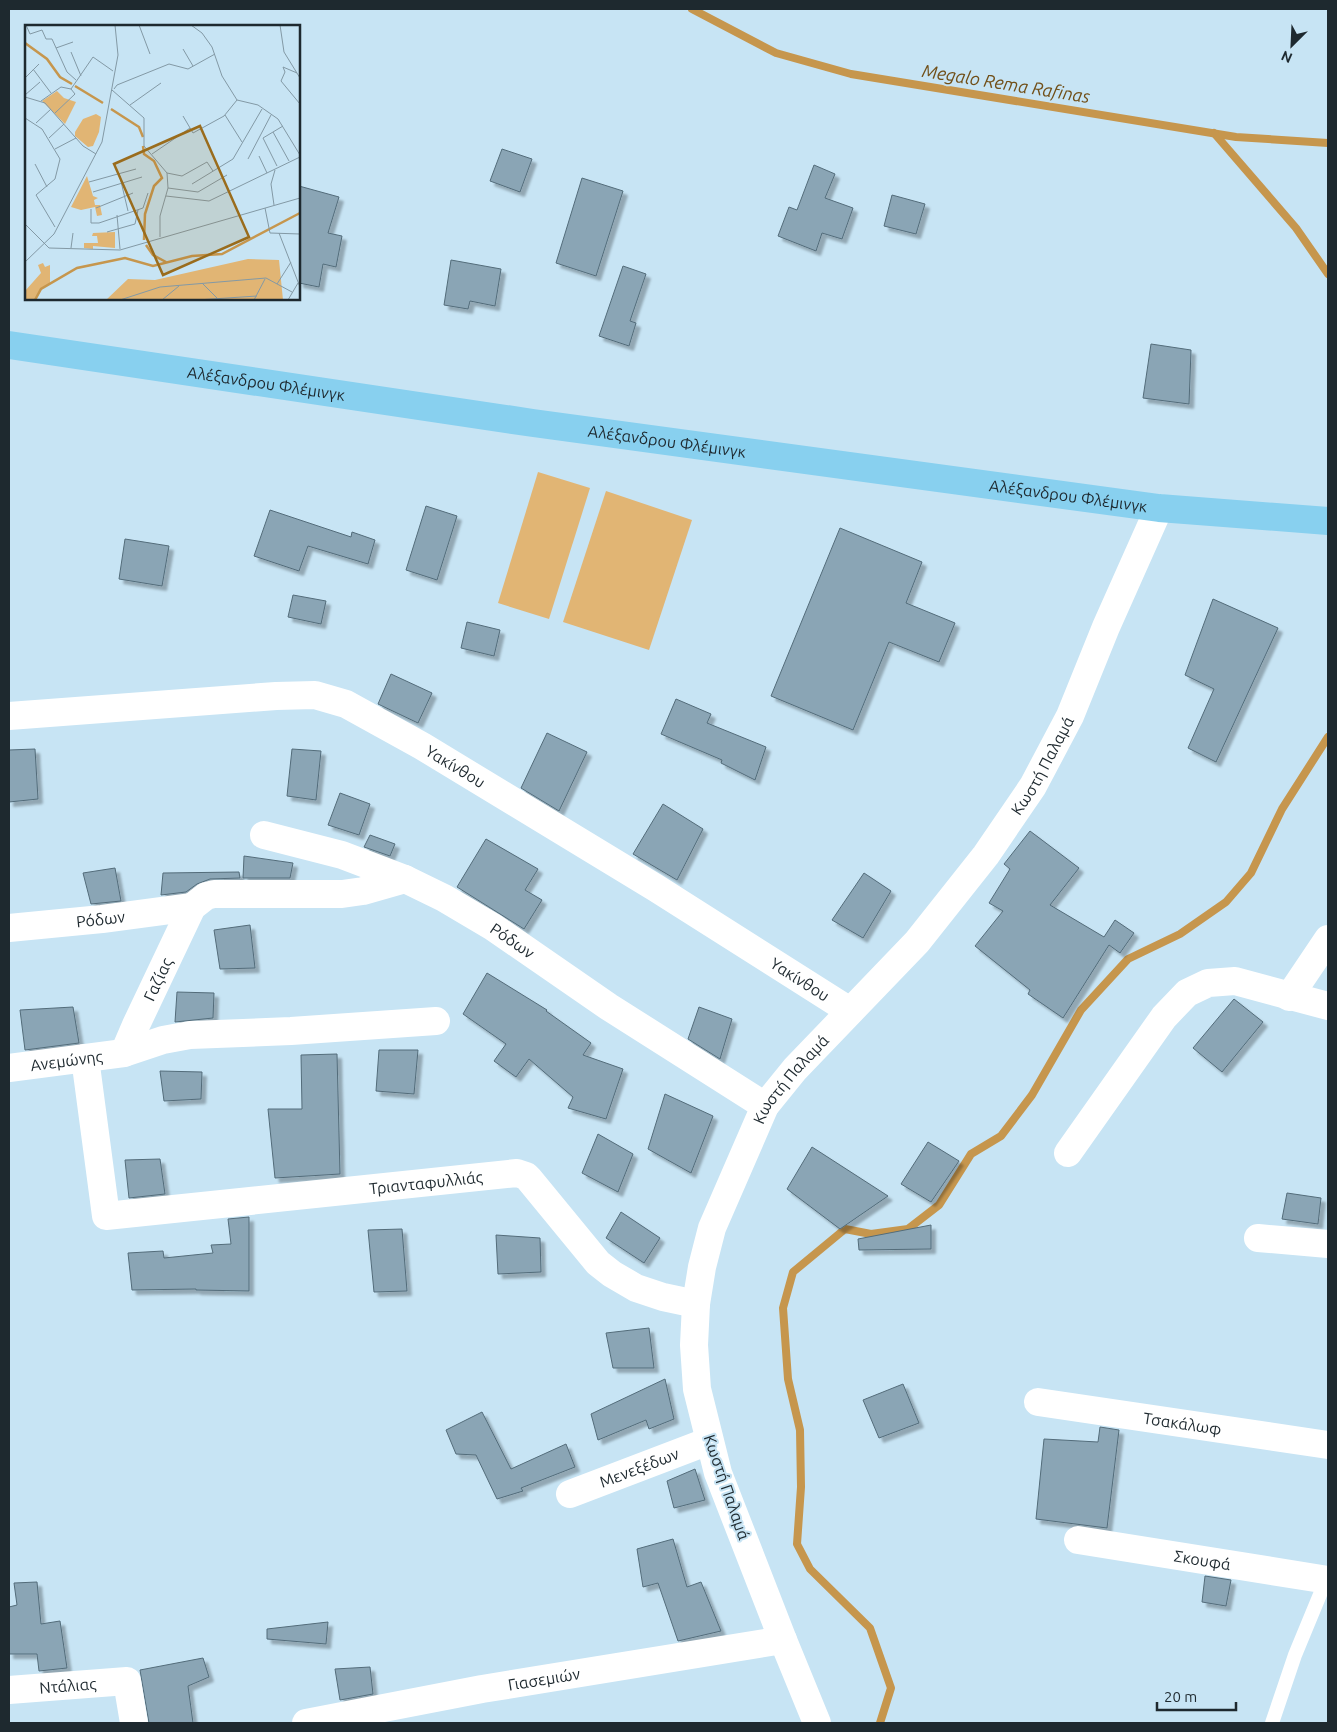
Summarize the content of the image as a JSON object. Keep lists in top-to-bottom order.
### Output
{
  "streets": {
    "main road": ["Αλέξανδρου Φλέμινγκ"],
    "street": [
      "Κωστή Παλαμά",
      "Υακίνθου",
      "Ρόδων",
      "Γαζίας",
      "Ανεμώνης",
      "Τριανταφυλλιάς",
      "Τσακάλωφ",
      "Μενεξέδων",
      "Σκουφά",
      "Γιασεμιών",
      "Ντάλιας"
    ]
  },
  "crossings": [
    ["Αλέξανδρου Φλέμινγκ", "Κωστή Παλαμά"],
    ["Κωστή Παλαμά", "Υακίνθου"],
    ["Κωστή Παλαμά", "Ρόδων"],
    ["Κωστή Παλαμά", "Τριανταφυλλιάς"],
    ["Κωστή Παλαμά", "Μενεξέδων"],
    ["Κωστή Παλαμά", "Γιασεμιών"],
    ["Ρόδων", "Γαζίας"],
    ["Γαζίας", "Ανεμώνης"],
    ["Ανεμώνης", "Τριανταφυλλιάς"]
  ],
  "water": ["Megalo Rema Rafinas"],
  "scale_bar": "20 m",
  "north": "bottom left"
}
